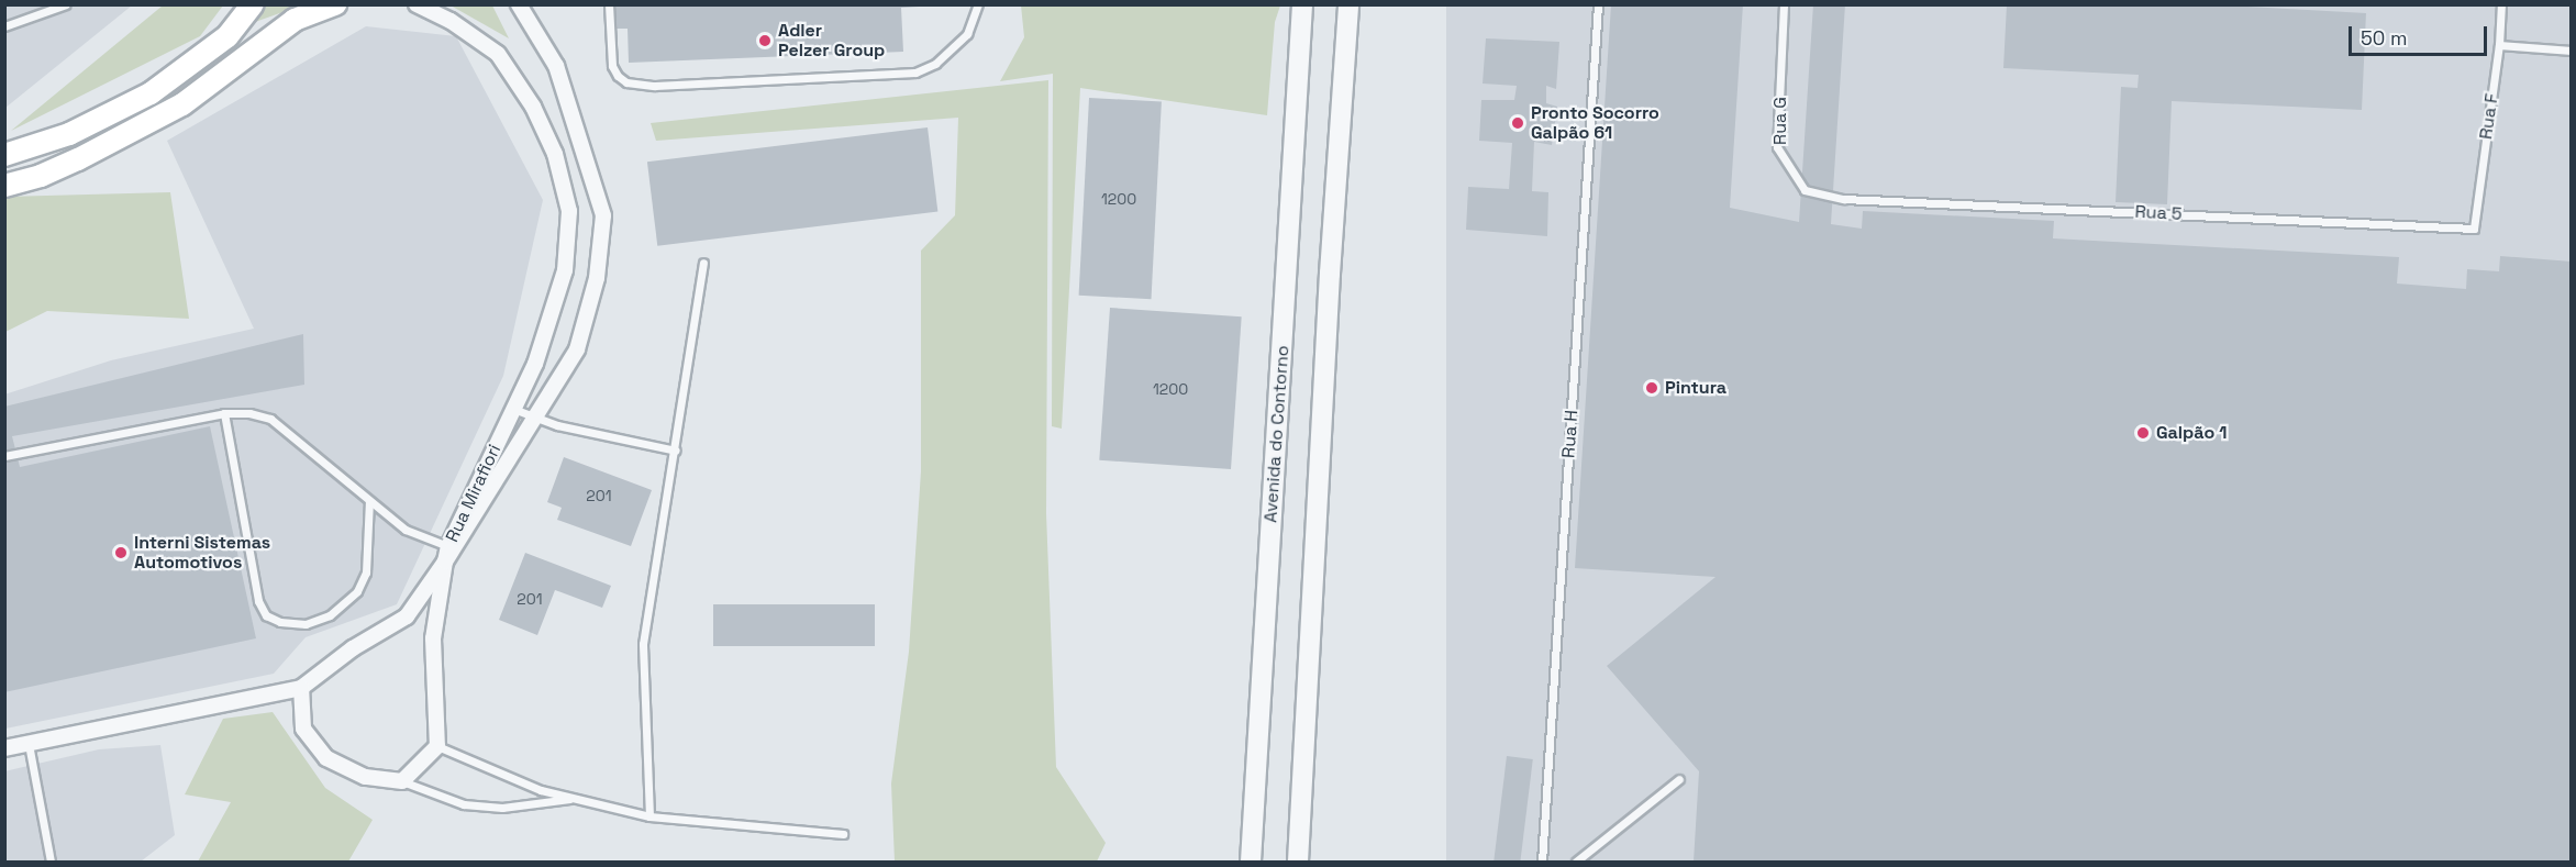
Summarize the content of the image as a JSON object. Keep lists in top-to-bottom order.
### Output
{
  "streets": {
    "street": ["Avenida do Contorno", "Rua Mirafiori"],
    "lane": [
      "Rua F",
      "Rua G",
      "Rua 5",
      "Rua H"
    ]
  },
  "crossings": [
    ["Rua F", "Rua 5"],
    ["Rua G", "Rua 5"]
  ],
  "places": [
    "Adler Pelzer Group",
    "Pronto Socorro Galpão 61",
    "Pintura",
    "Galpão 1",
    "Interni Sistemas Automotivos"
  ],
  "house_numbers": [
    "1200",
    "1200",
    "201",
    "201"
  ],
  "scale_bar": "50 m"
}
